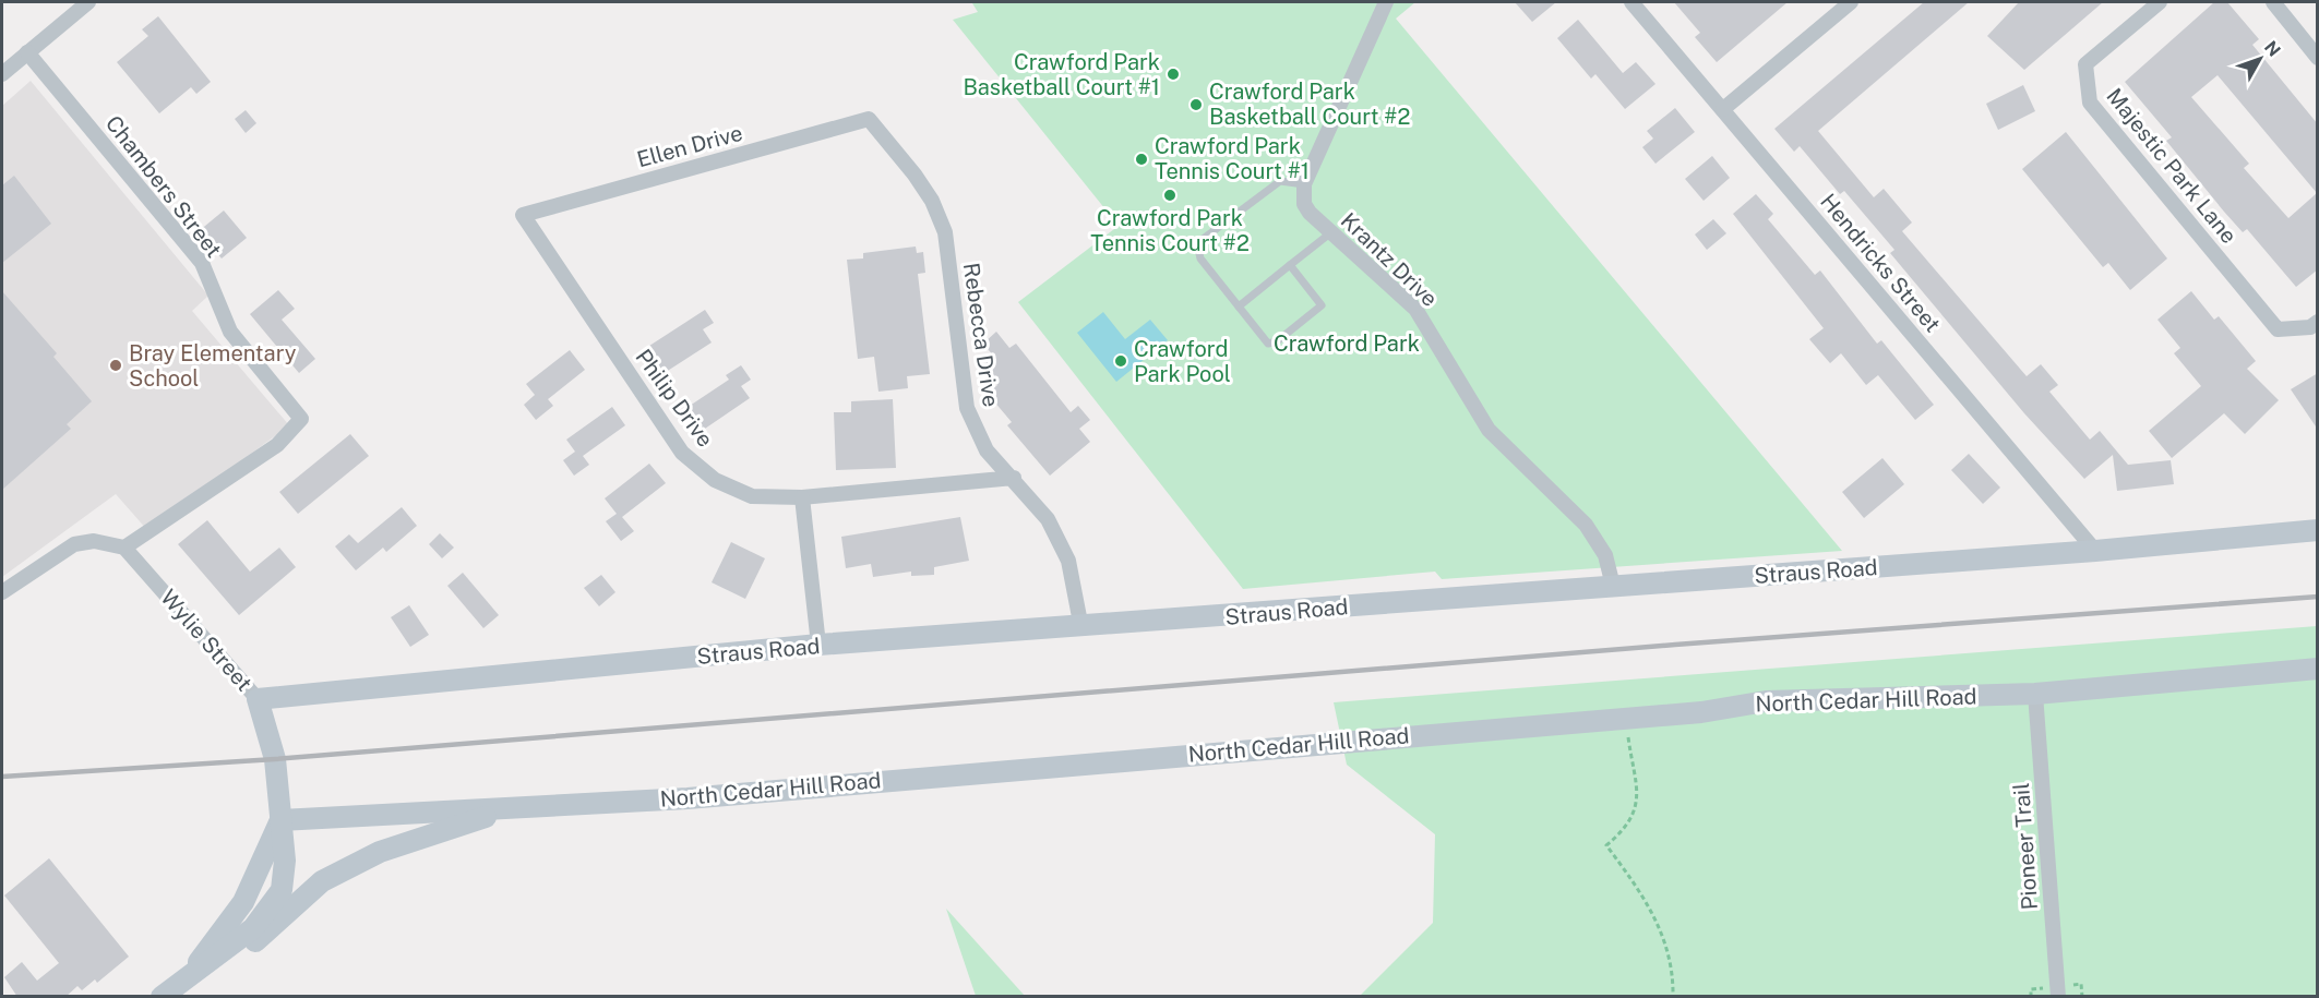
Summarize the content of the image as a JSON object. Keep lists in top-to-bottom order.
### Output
{
  "streets": {
    "street": [
      "Ellen Drive",
      "Majestic Park Lane",
      "Chambers Street",
      "Krantz Drive",
      "Hendricks Street",
      "Rebecca Drive",
      "Philip Drive",
      "Straus Road",
      "Wylie Street",
      "North Cedar Hill Road",
      "Pioneer Trail"
    ]
  },
  "crossings": [
    ["Ellen Drive", "Rebecca Drive"],
    ["Ellen Drive", "Philip Drive"],
    ["Chambers Street", "Wylie Street"],
    ["Krantz Drive", "Straus Road"],
    ["Hendricks Street", "Straus Road"],
    ["Rebecca Drive", "Philip Drive"],
    ["Rebecca Drive", "Straus Road"],
    ["Straus Road", "Wylie Street"],
    ["Wylie Street", "North Cedar Hill Road"],
    ["North Cedar Hill Road", "Pioneer Trail"]
  ],
  "parks": ["Crawford Park"],
  "places": [
    "Crawford Park Basketball Court #1",
    "Crawford Park Basketball Court #2",
    "Crawford Park Tennis Court #1",
    "Crawford Park Tennis Court #2",
    "Crawford Park Pool",
    "Bray Elementary School"
  ],
  "north": "top right"
}
